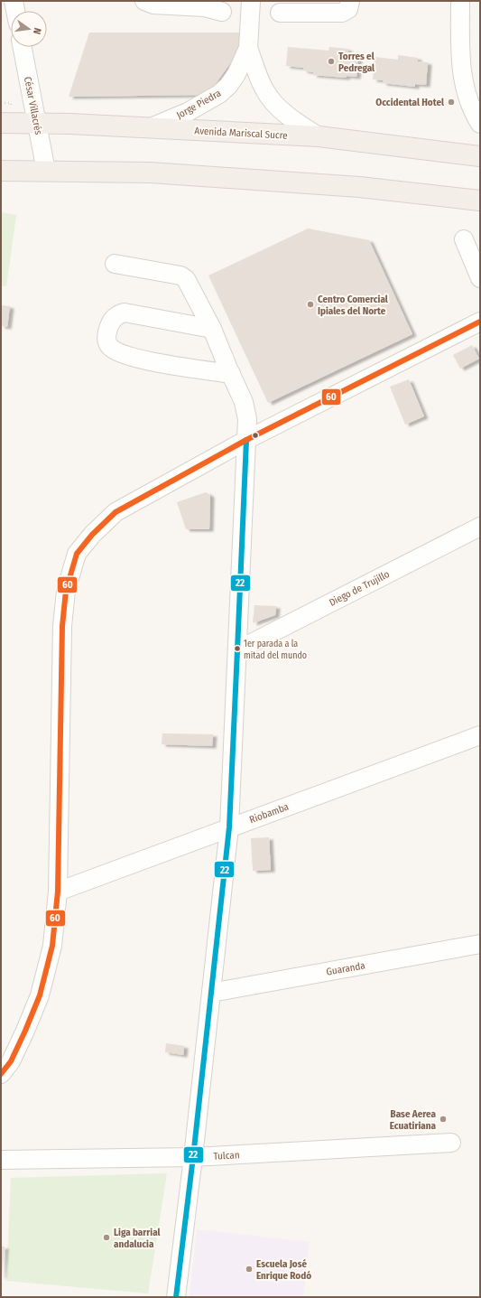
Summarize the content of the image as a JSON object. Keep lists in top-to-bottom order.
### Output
{
  "streets": {
    "main road": ["Avenida Mariscal Sucre"],
    "street": [
      "Jorge Piedra",
      "César Villacrés",
      "Diego de Trujillo",
      "Riobamba",
      "Guaranda",
      "Tulcan"
    ]
  },
  "crossings": [
    ["Jorge Piedra", "Avenida Mariscal Sucre"],
    ["César Villacrés", "Avenida Mariscal Sucre"]
  ],
  "places": [
    "Torres el Pedregal",
    "Occidental Hotel",
    "Centro Comercial Ipiales del Norte",
    "1er parada a la mitad del mundo",
    "Base Aerea Ecuatiriana",
    "Liga barrial andalucia",
    "Escuela José Enrique Rodó"
  ],
  "lines": ["transit line 60", "transit line 22"],
  "north": "right"
}
